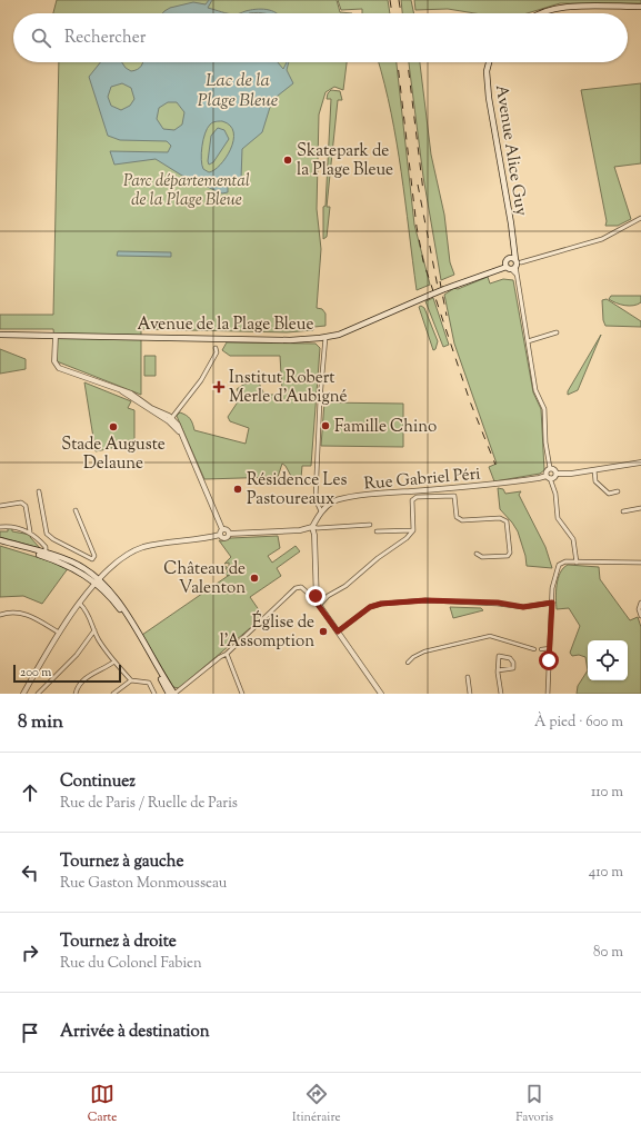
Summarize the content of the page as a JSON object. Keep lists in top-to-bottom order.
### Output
{
  "streets": {
    "main road": ["Avenue Alice Guy", "Avenue de la Plage Bleue"],
    "street": ["Rue Gabriel Péri"]
  },
  "crossings": [
    ["Avenue Alice Guy", "Avenue de la Plage Bleue"]
  ],
  "water": ["Lac de la Plage Bleue"],
  "parks": ["Parc départemental de la Plage Bleue"],
  "places": {
    "other": [
      "Skatepark de la Plage Bleue",
      "Famille Chino",
      "Stade Auguste Delaune",
      "Résidence Les Pastoureaux",
      "Château de Valenton",
      "Église de l'Assomption"
    ],
    "health": ["Institut Robert Merle d'Aubigné"]
  },
  "scale_bar": "200 m",
  "page": {
    "search": "Rechercher",
    "scale": "200 m",
    "heading": ["8 min", "À pied · 600 m"],
    "list": [
      ["Continuez", "Rue de Paris / Ruelle de Paris", "110 m"],
      ["Tournez à gauche", "Rue Gaston Monmousseau", "410 m"],
      ["Tournez à droite", "Rue du Colonel Fabien", "80 m"],
      "Arrivée à destination"
    ],
    "nav": ["Carte", "Itinéraire", "Favoris"]
  }
}
